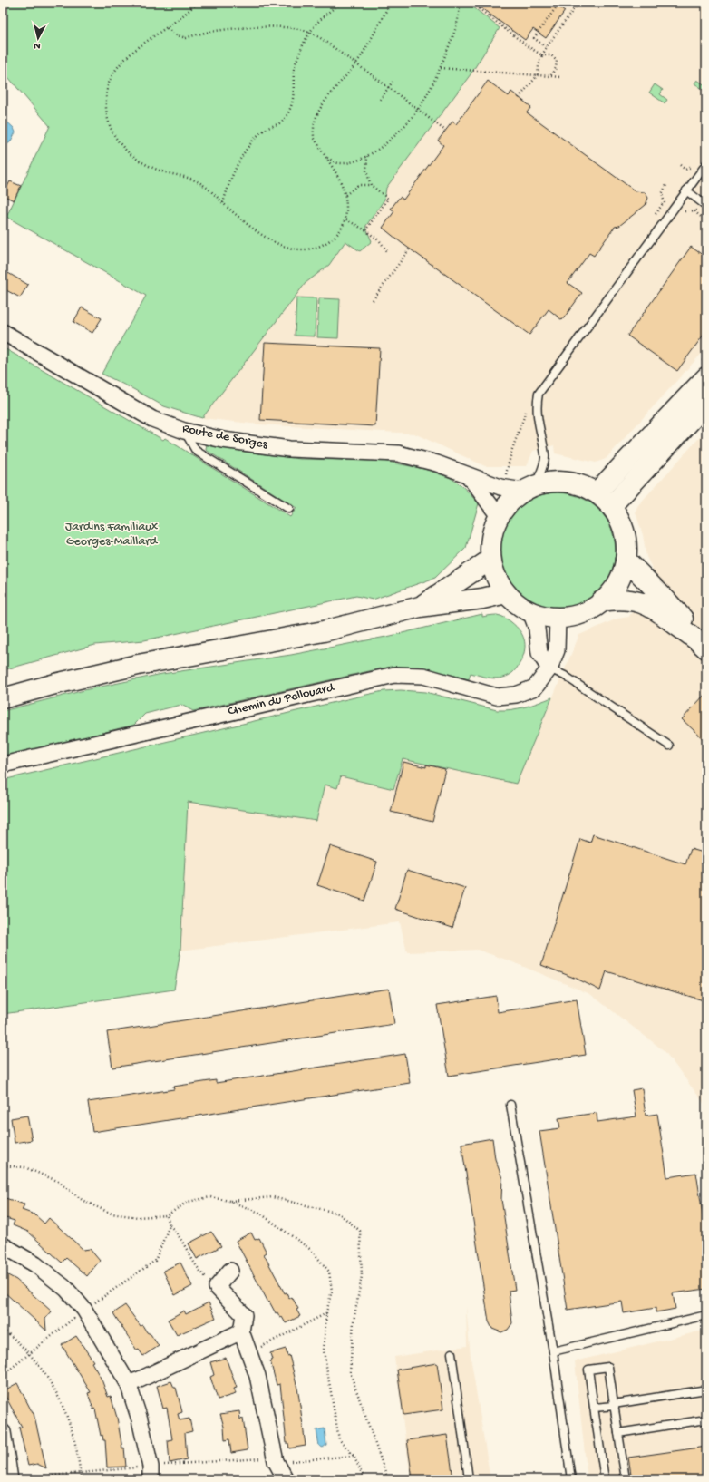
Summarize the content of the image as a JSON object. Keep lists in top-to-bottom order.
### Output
{
  "streets": {
    "street": ["Route de Sorges", "Chemin du Pellouard"]
  },
  "parks": ["Jardins Familiaux Georges-Maillard"],
  "north": "bottom"
}
